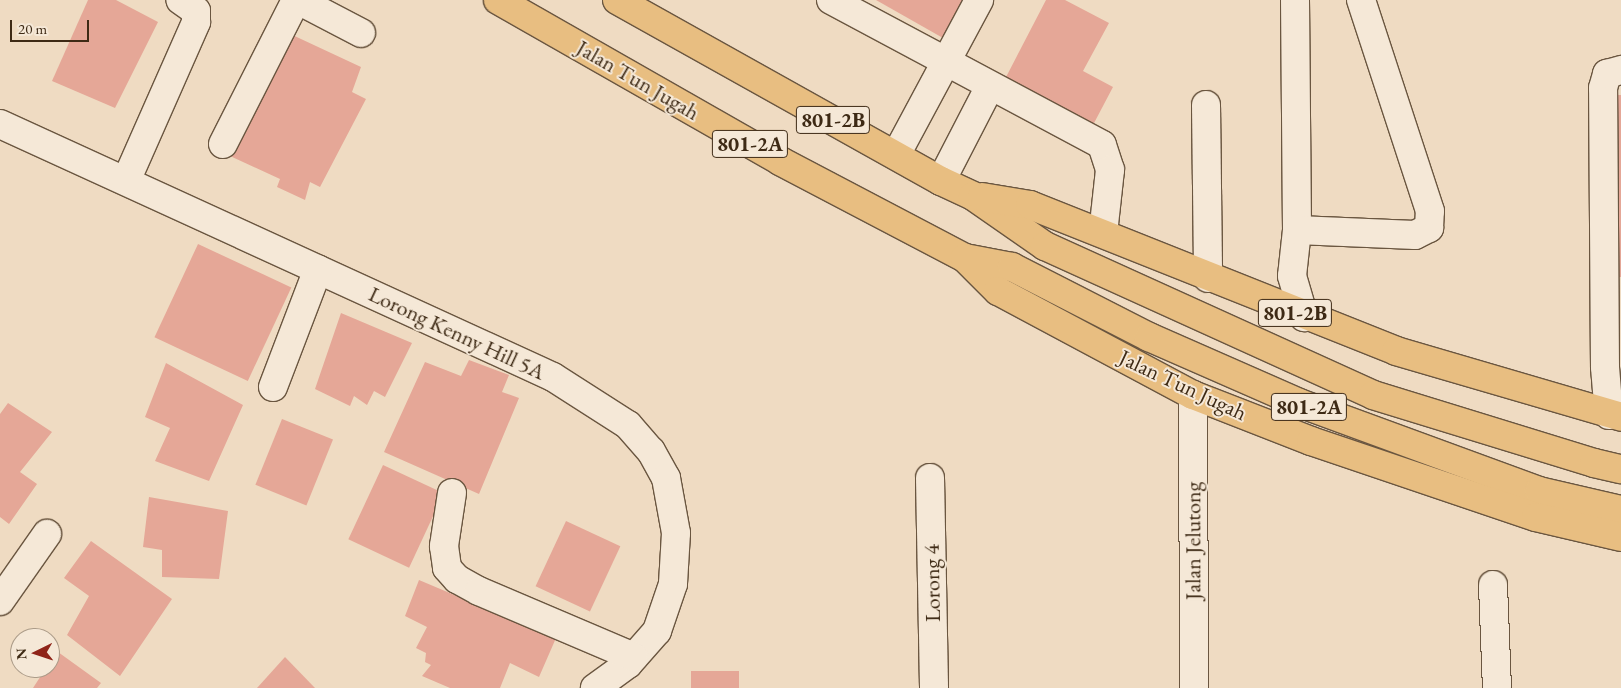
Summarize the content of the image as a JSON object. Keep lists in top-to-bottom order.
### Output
{
  "streets": {
    "highway": ["Jalan Tun Jugah", "801-2B", "801-2A"],
    "street": ["Lorong Kenny Hill 5A", "Jalan Jelutong", "Lorong 4"]
  },
  "crossings": [
    ["Jalan Tun Jugah", "Jalan Jelutong"]
  ],
  "scale_bar": "20 m",
  "north": "left"
}
